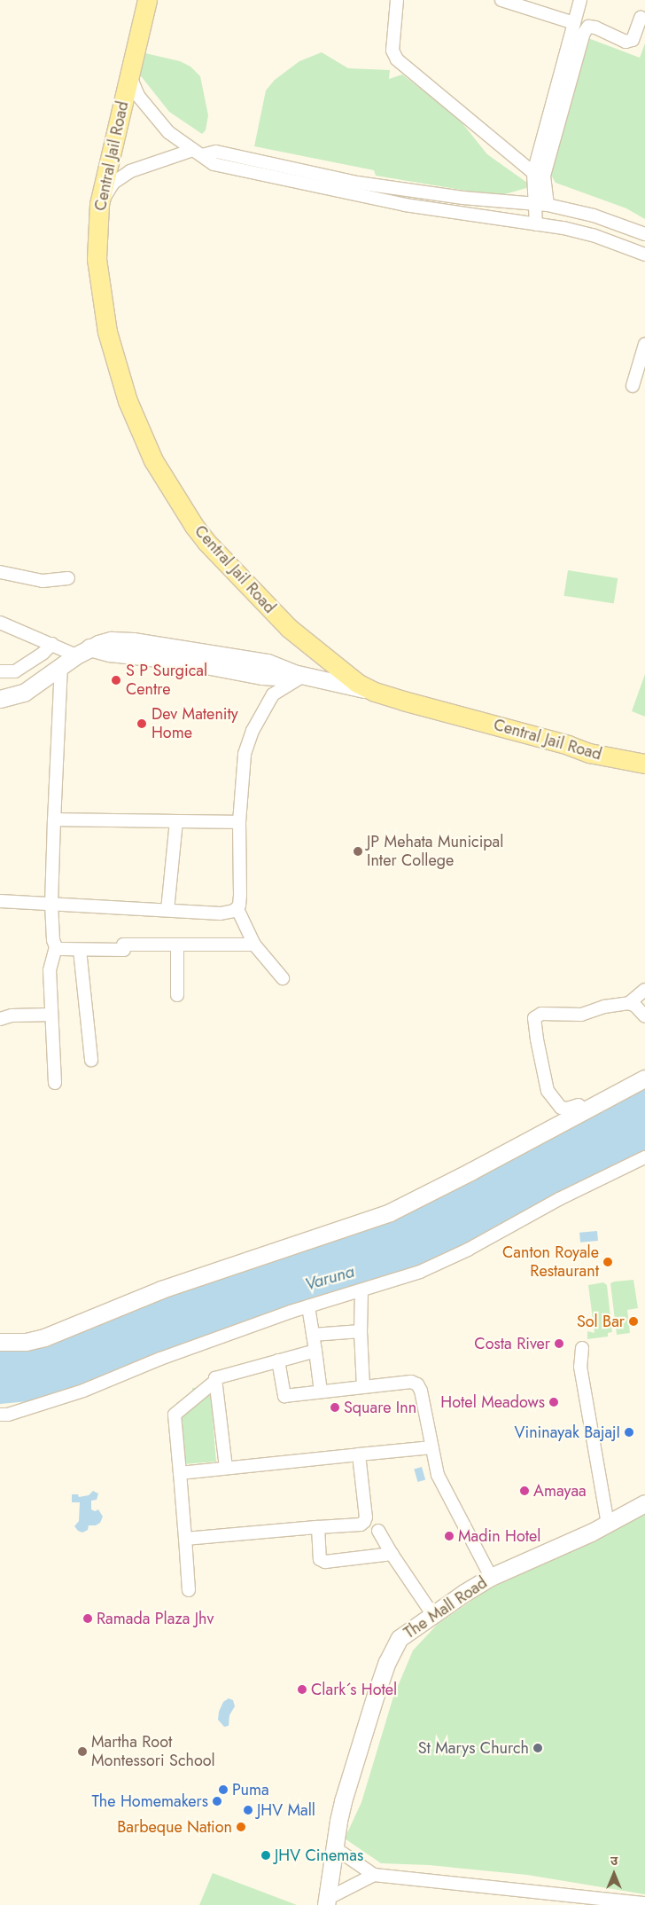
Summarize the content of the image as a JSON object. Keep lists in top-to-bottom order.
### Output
{
  "streets": {
    "main road": ["Central Jail Road"],
    "street": ["The Mall Road"]
  },
  "water": ["Varuna"],
  "places": [
    "S P Surgical Centre",
    "Dev Matenity Home",
    "JP Mehata Municipal Inter College",
    "Canton Royale Restaurant",
    "Sol Bar",
    "Costa River",
    "Hotel Meadows",
    "Square Inn",
    "Vininayak BajajI",
    "Amayaa",
    "Madin Hotel",
    "Ramada Plaza Jhv",
    "Clark´s Hotel",
    "St Marys Church",
    "Martha Root Montessori School",
    "Puma",
    "The Homemakers",
    "JHV Mall",
    "Barbeque Nation",
    "JHV Cinemas"
  ],
  "north": "top"
}
